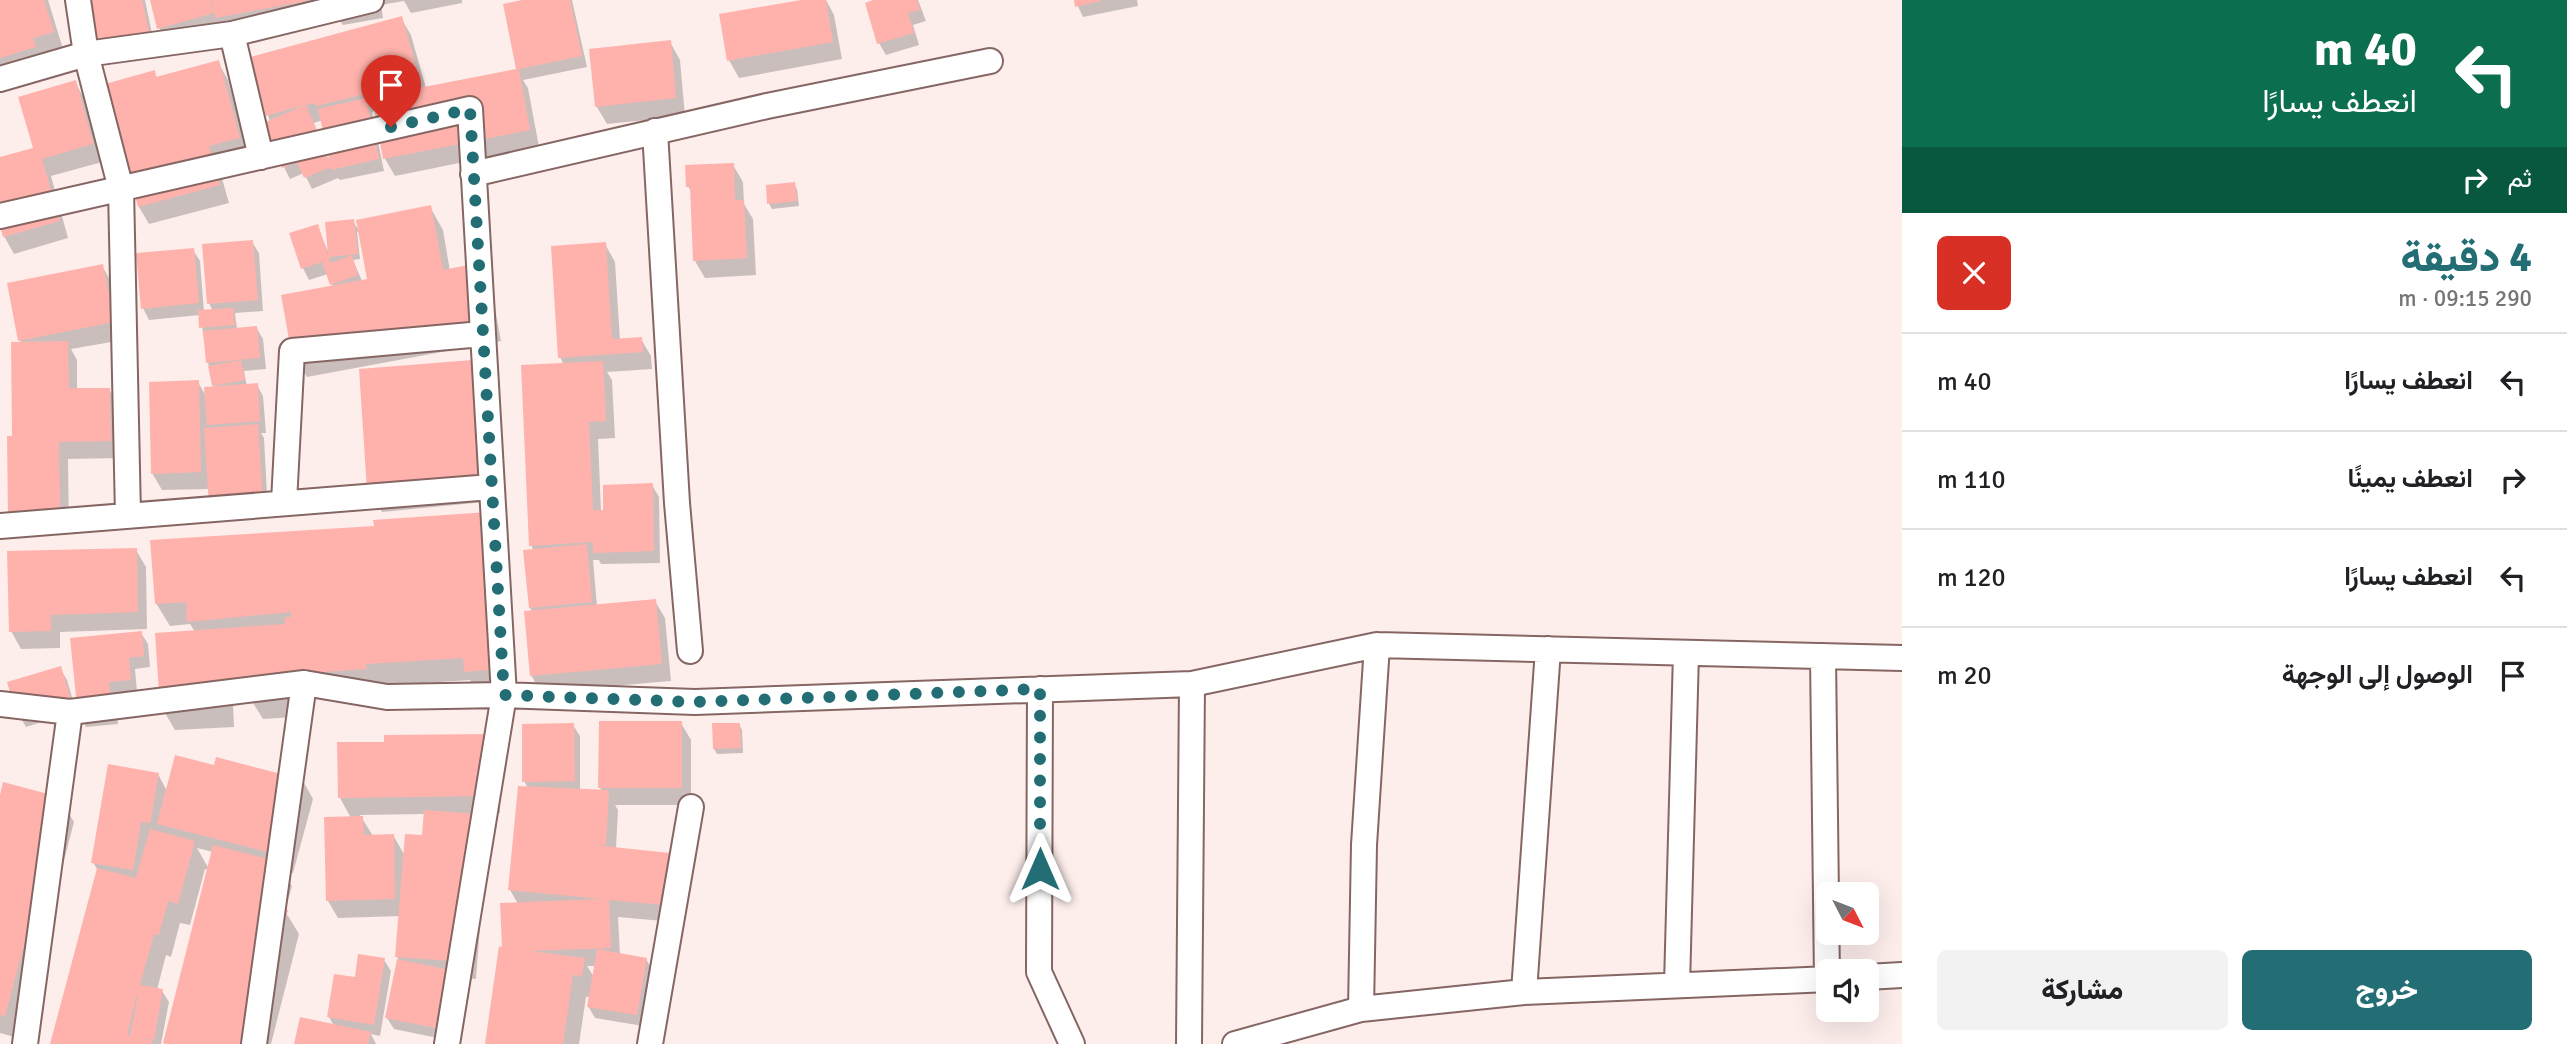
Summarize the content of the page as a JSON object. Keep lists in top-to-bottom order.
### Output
{
  "north": "bottom right",
  "page": {
    "turn": ["40 m", "انعطف يسارًا"],
    "then": "ثم",
    "heading": ["4 دقيقة", "290 m · 09:15"],
    "list": [
      {
        "name": "انعطف يسارًا",
        "value": "40 m"
      },
      {
        "name": "انعطف يمينًا",
        "value": "110 m"
      },
      {
        "name": "انعطف يسارًا",
        "value": "120 m"
      },
      {
        "name": "الوصول إلى الوجهة",
        "value": "20 m"
      }
    ],
    "buttons": ["خروج", "مشاركة"]
  }
}
